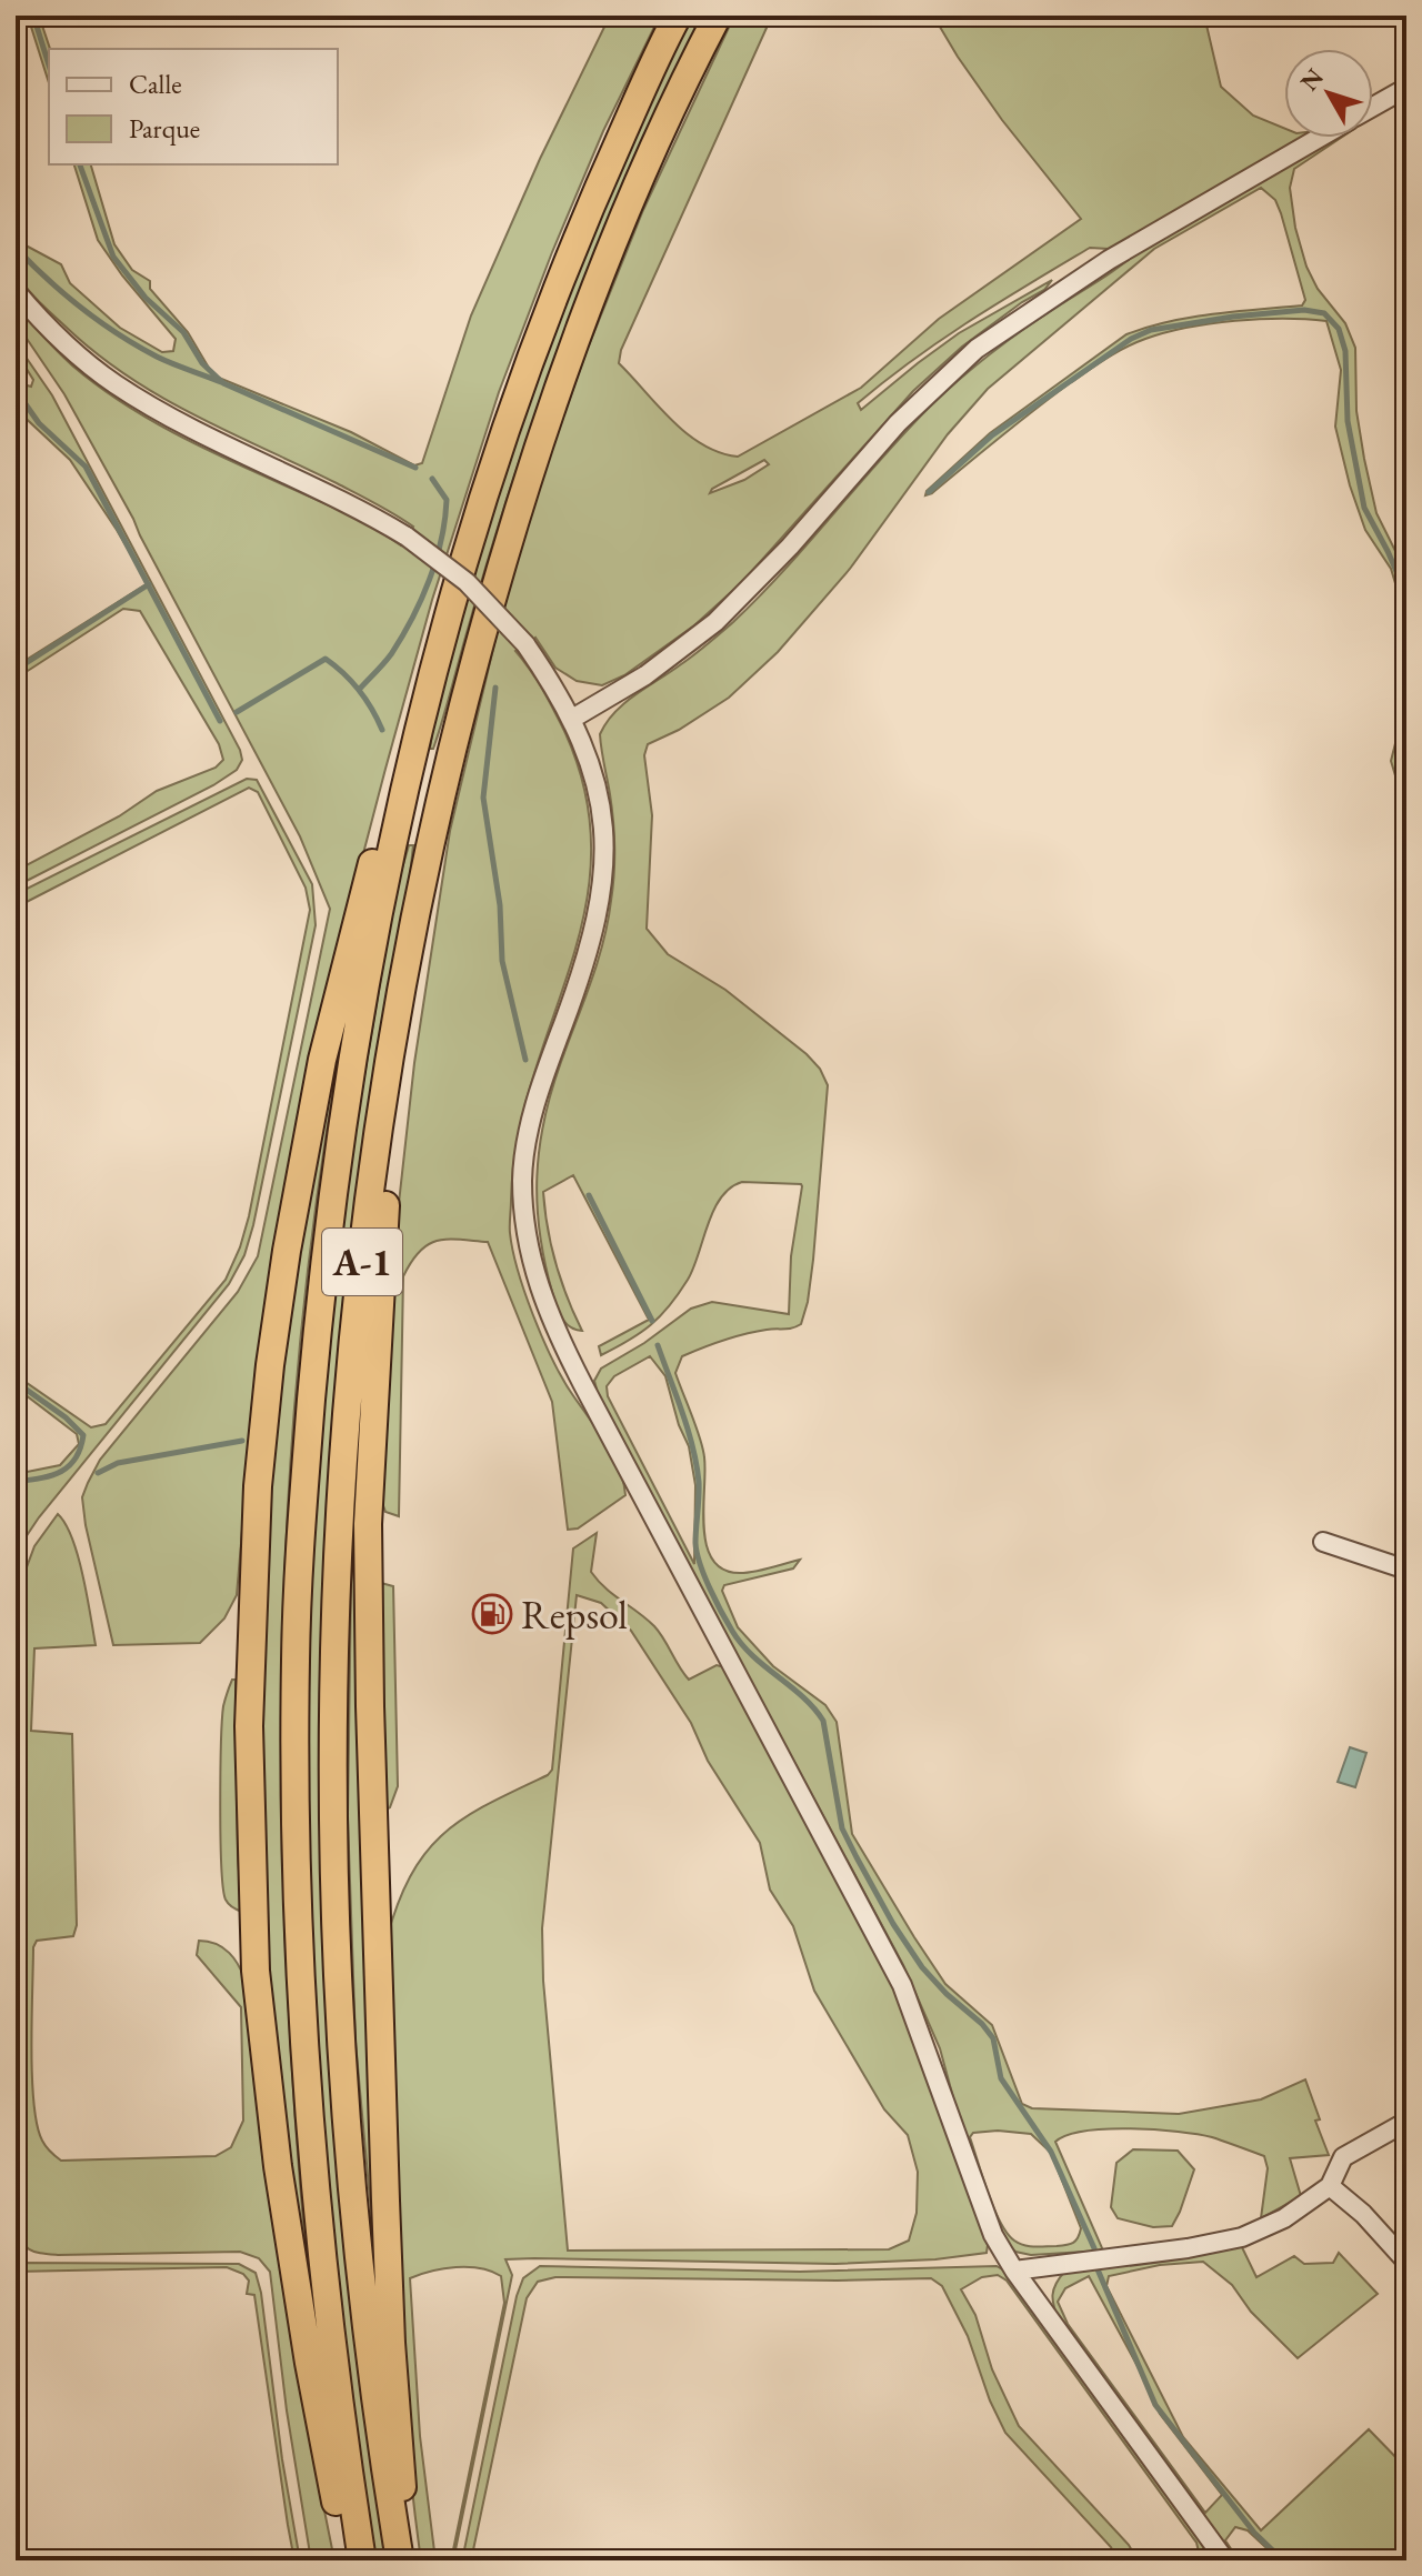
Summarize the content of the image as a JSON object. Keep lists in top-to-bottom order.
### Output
{
  "streets": {
    "highway": ["A-1"]
  },
  "places": {
    "fuel station": ["Repsol"]
  },
  "legend": ["Calle", "Parque"],
  "north": "top left"
}
